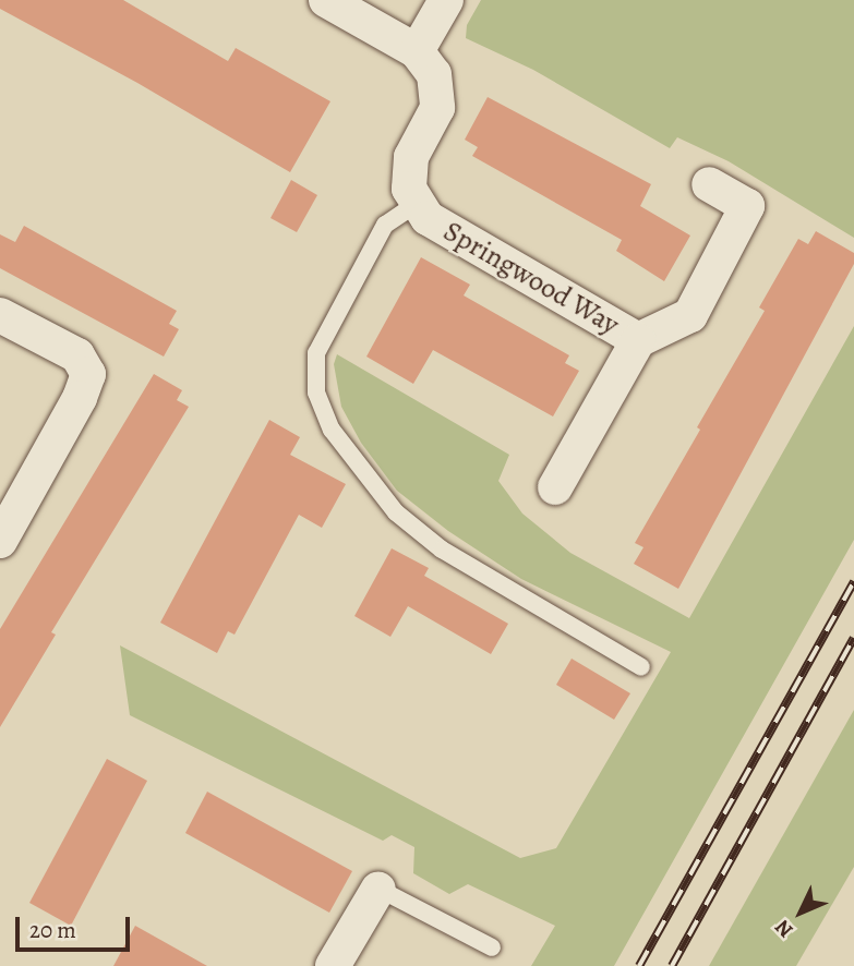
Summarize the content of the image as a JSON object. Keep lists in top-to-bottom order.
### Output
{
  "streets": {
    "street": ["Springwood Way"]
  },
  "scale_bar": "20 m",
  "north": "bottom left"
}
